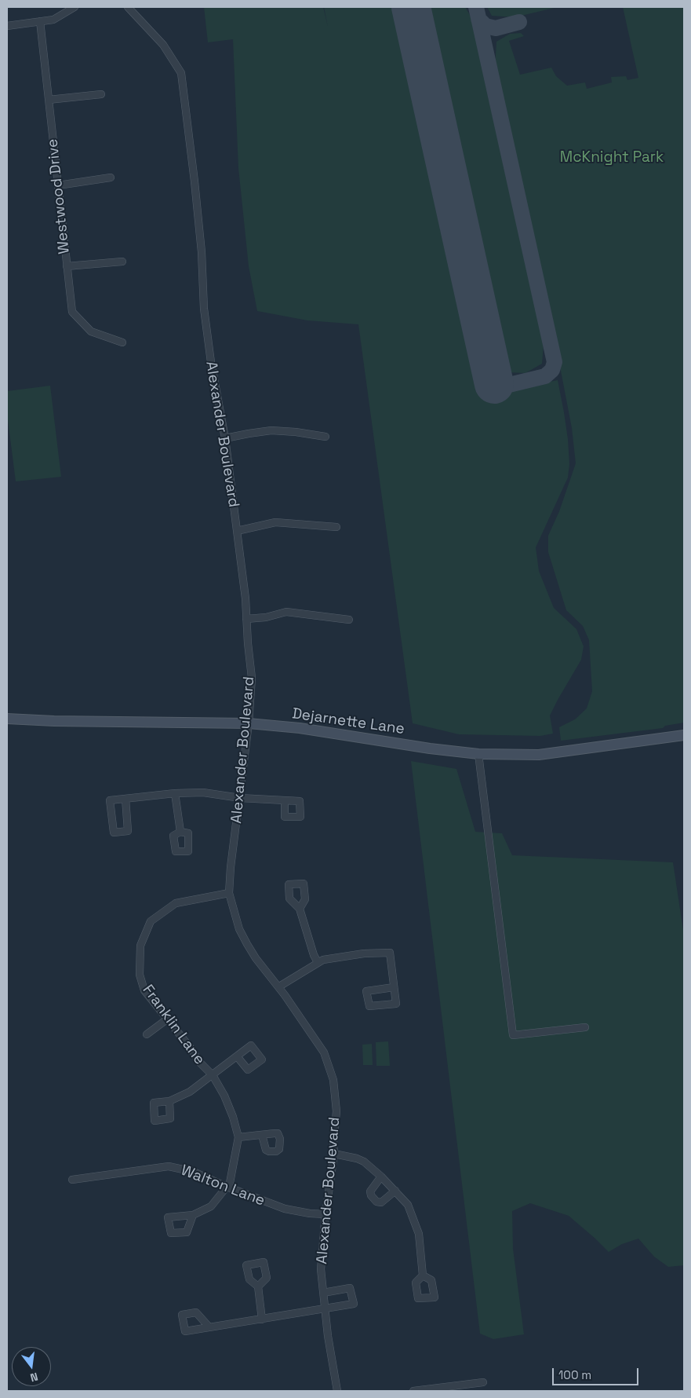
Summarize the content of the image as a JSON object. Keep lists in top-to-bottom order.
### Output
{
  "streets": {
    "main road": ["Dejarnette Lane"],
    "street": [
      "Westwood Drive",
      "Alexander Boulevard",
      "Franklin Lane",
      "Walton Lane"
    ]
  },
  "crossings": [
    ["Alexander Boulevard", "Dejarnette Lane"],
    ["Alexander Boulevard", "Franklin Lane"],
    ["Alexander Boulevard", "Walton Lane"],
    ["Franklin Lane", "Walton Lane"]
  ],
  "parks": ["McKnight Park"],
  "scale_bar": "100 m",
  "north": "bottom"
}
